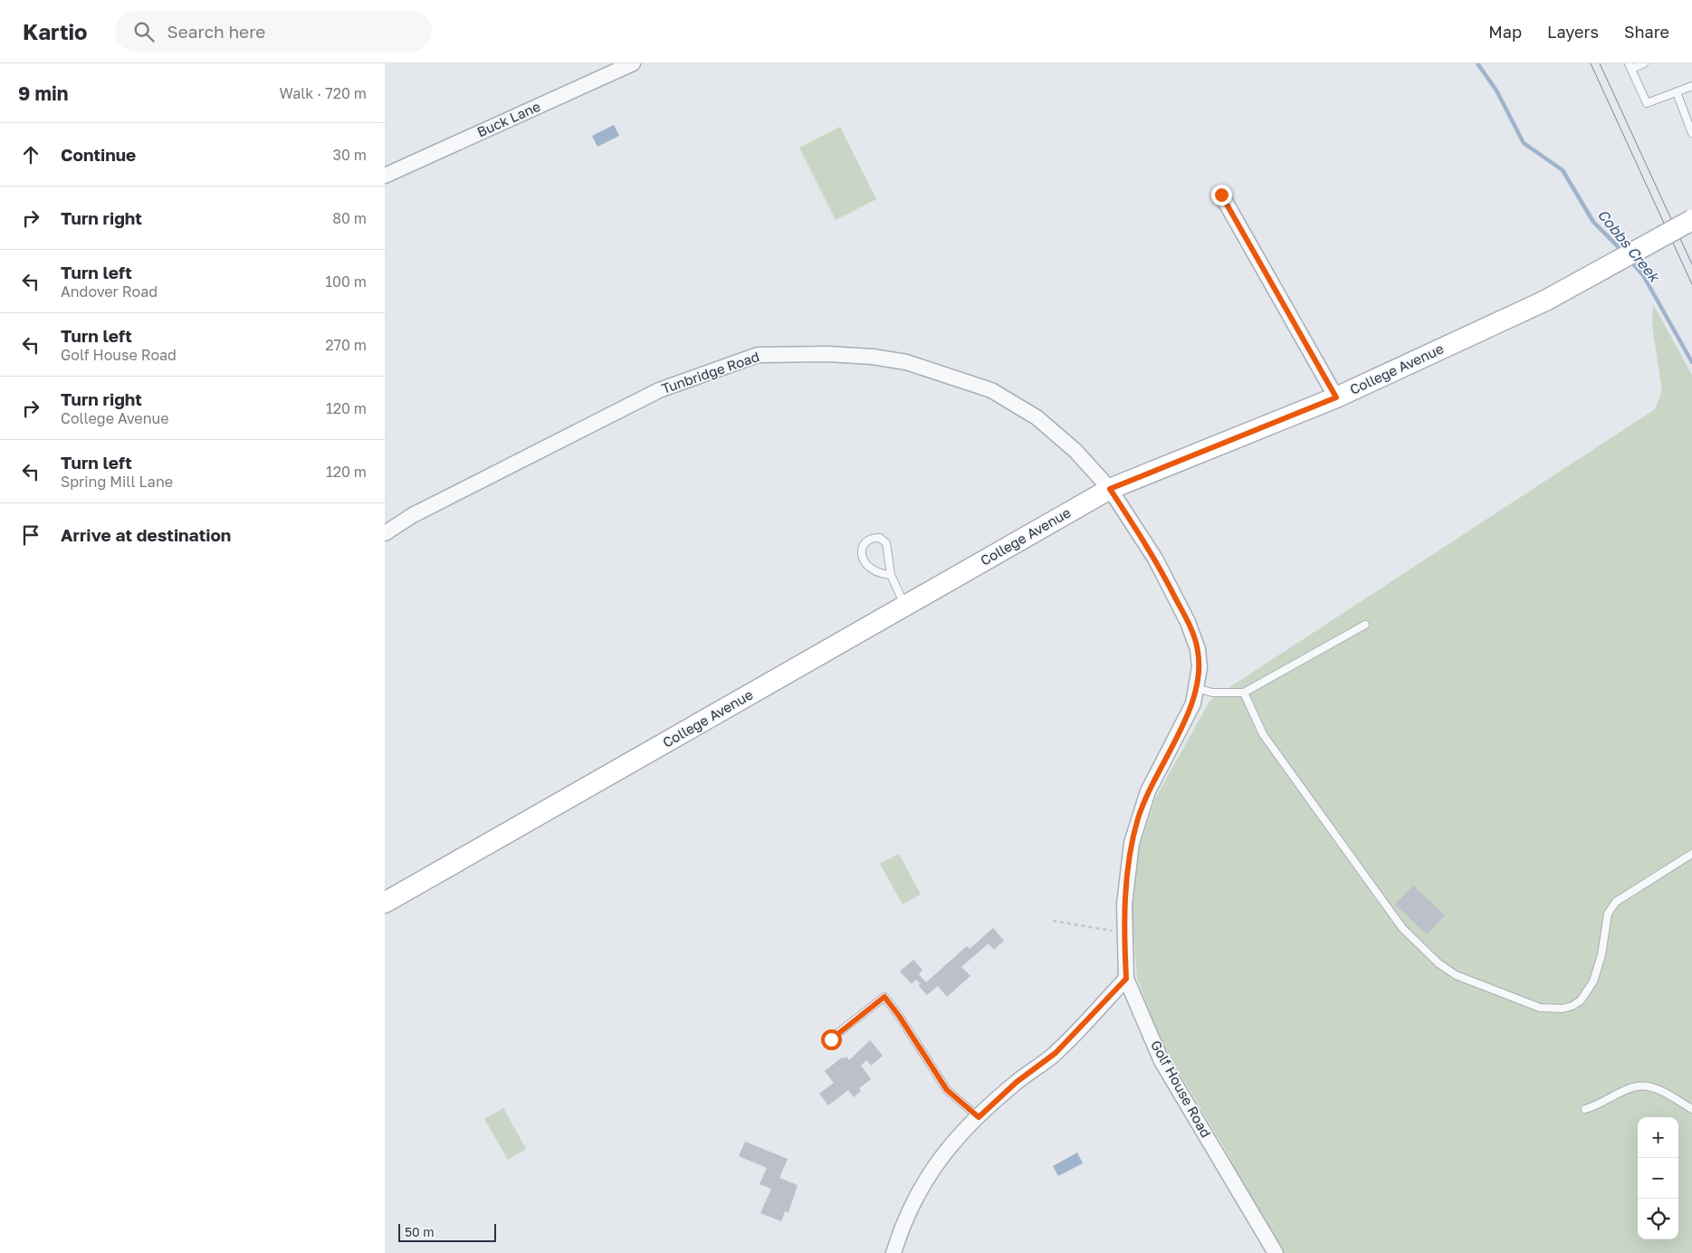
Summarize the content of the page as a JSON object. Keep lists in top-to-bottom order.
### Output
{
  "streets": {
    "main road": ["College Avenue"],
    "street": ["Buck Lane", "Tunbridge Road", "Golf House Road"]
  },
  "crossings": [
    ["College Avenue", "Tunbridge Road"],
    ["College Avenue", "Golf House Road"],
    ["Tunbridge Road", "Golf House Road"]
  ],
  "water": ["Cobbs Creek"],
  "scale_bar": "50 m",
  "page": {
    "header": "Kartio",
    "search": "Search here",
    "nav": ["Map", "Layers", "Share"],
    "heading": ["9 min", "Walk · 720 m"],
    "list": [
      ["Continue", "30 m"],
      ["Turn right", "80 m"],
      ["Turn left", "Andover Road", "100 m"],
      ["Turn left", "Golf House Road", "270 m"],
      ["Turn right", "College Avenue", "120 m"],
      ["Turn left", "Spring Mill Lane", "120 m"],
      "Arrive at destination"
    ],
    "map_buttons": ["+", "−"],
    "scale": "50 m"
  }
}
